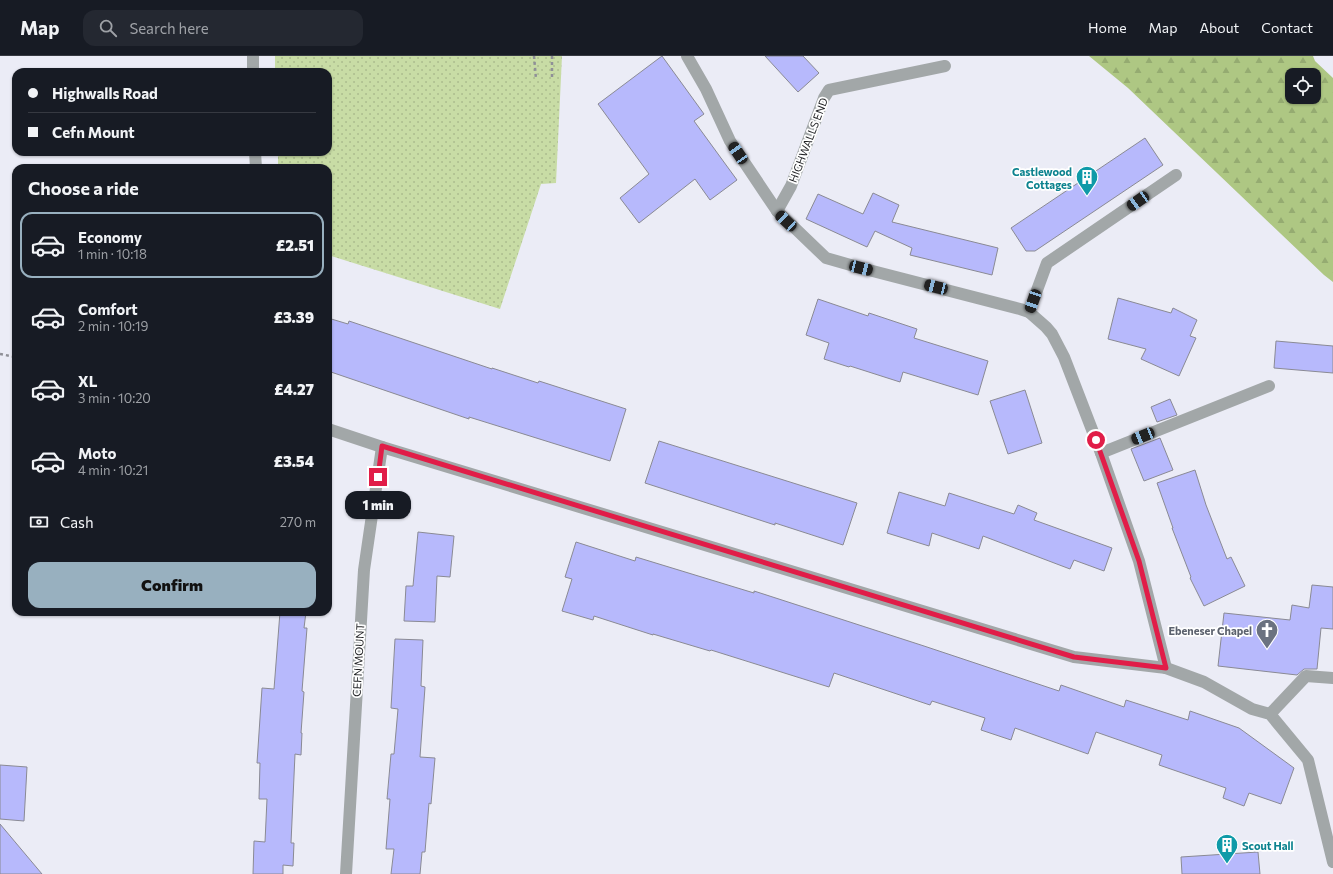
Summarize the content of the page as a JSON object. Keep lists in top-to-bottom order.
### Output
{
  "streets": {
    "street": ["HIGHWALLS END", "CEFN MOUNT"]
  },
  "places": {
    "building": ["Castlewood Cottages", "Scout Hall"],
    "church": ["Ebeneser Chapel"]
  },
  "page": {
    "header": "Map",
    "search": "Search here",
    "nav": [
      "Home",
      "Map",
      "About",
      "Contact"
    ],
    "banner": ["Highwalls Road", "Cefn Mount"],
    "heading": "Choose a ride",
    "list": [
      {
        "name": "Economy",
        "note": "1 min · 10:18",
        "value": "£2.51"
      },
      {
        "name": "Comfort",
        "note": "2 min · 10:19",
        "value": "£3.39"
      },
      {
        "name": "XL",
        "note": "3 min · 10:20",
        "value": "£4.27"
      },
      {
        "name": "Moto",
        "note": "4 min · 10:21",
        "value": "£3.54"
      }
    ],
    "bubble": "1 min",
    "pay": ["Cash", "270 m"],
    "buttons": "Confirm"
  }
}
